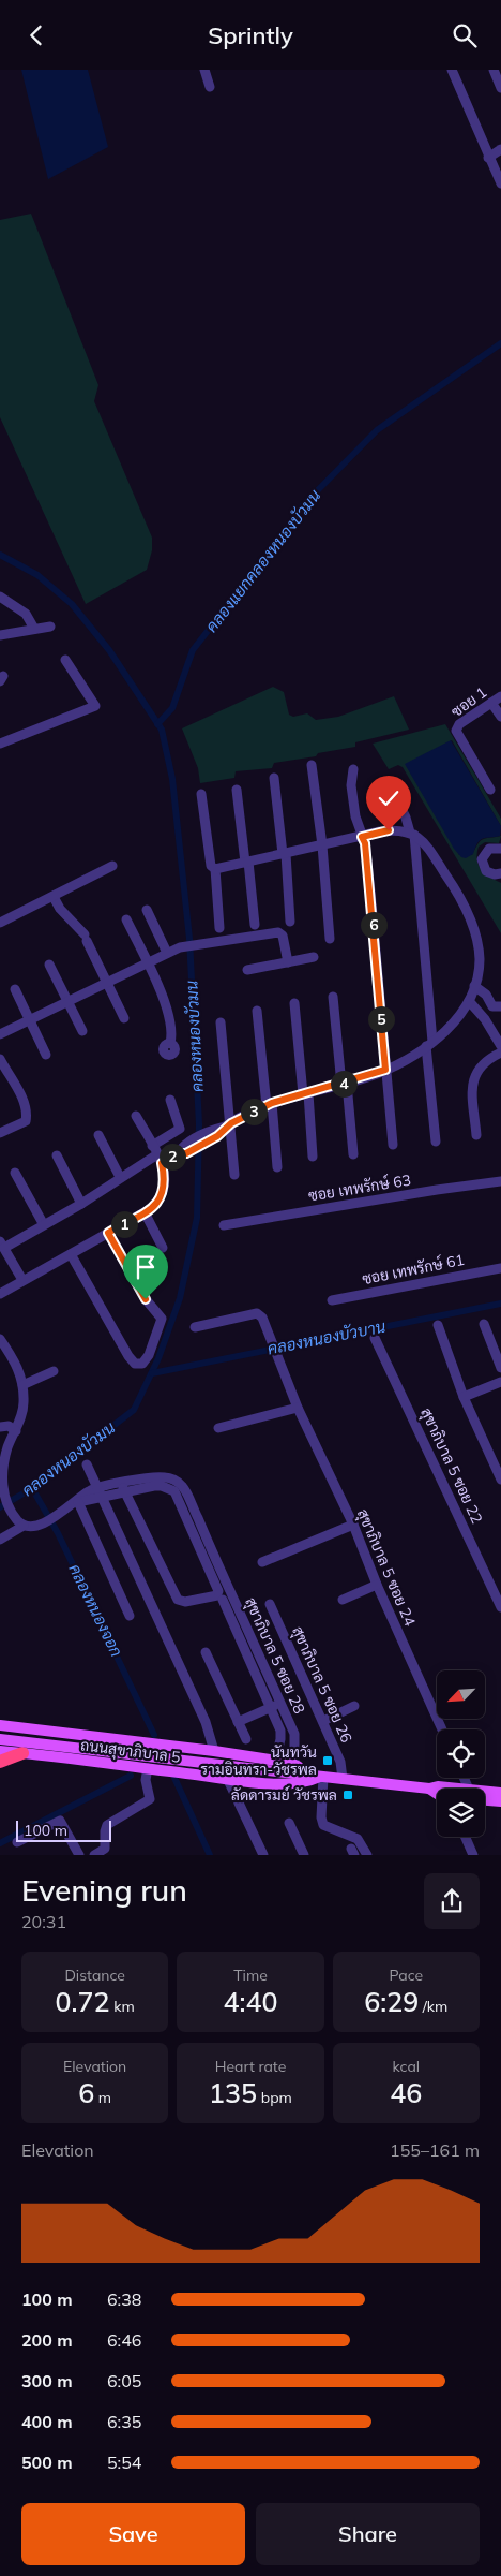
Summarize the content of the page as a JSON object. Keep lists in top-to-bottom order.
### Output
{
  "streets": {
    "main road": ["ถนนสุขาภิบาล 5"],
    "street": [
      "ซอย 1",
      "ซอย เทพรักษ์ 63",
      "ซอย เทพรักษ์ 61",
      "สุขาภิบาล 5 ซอย 22",
      "สุขาภิบาล 5 ซอย 24",
      "สุขาภิบาล 5 ซอย 28",
      "สุขาภิบาล 5 ซอย 26"
    ]
  },
  "crossings": [
    ["สุขาภิบาล 5 ซอย 28", "ถนนสุขาภิบาล 5"],
    ["สุขาภิบาล 5 ซอย 26", "ถนนสุขาภิบาล 5"]
  ],
  "water": [
    "คลองแยกคลองหนองบัวมน",
    "คลองหนองบัวมน",
    "คลองหนองบัวบาน",
    "คลองหนองจอก"
  ],
  "places": {
    "transit": ["นันทวัน รามอินทรา-วัชรพล", "ลัดดารมย์ วัชรพล"]
  },
  "scale_bar": "100 m",
  "north": "bottom left",
  "page": {
    "header": "Sprintly",
    "pins": [
      "6",
      "5",
      "4",
      "3",
      "2",
      "1"
    ],
    "scale": "100 m",
    "heading": ["Evening run", "20:31"],
    "stats": [
      ["Distance", "0.72 km"],
      ["Time", "4:40"],
      ["Pace", "6:29 /km"],
      ["Elevation", "6 m"],
      ["Heart rate", "135 bpm"],
      ["kcal", "46"]
    ],
    "chart": ["Elevation", "155–161 m"],
    "list": [
      {
        "name": "100 m",
        "note": "6:38"
      },
      {
        "name": "200 m",
        "note": "6:46"
      },
      {
        "name": "300 m",
        "note": "6:05"
      },
      {
        "name": "400 m",
        "note": "6:35"
      },
      {
        "name": "500 m",
        "note": "5:54"
      }
    ],
    "buttons": ["Save", "Share"]
  }
}
